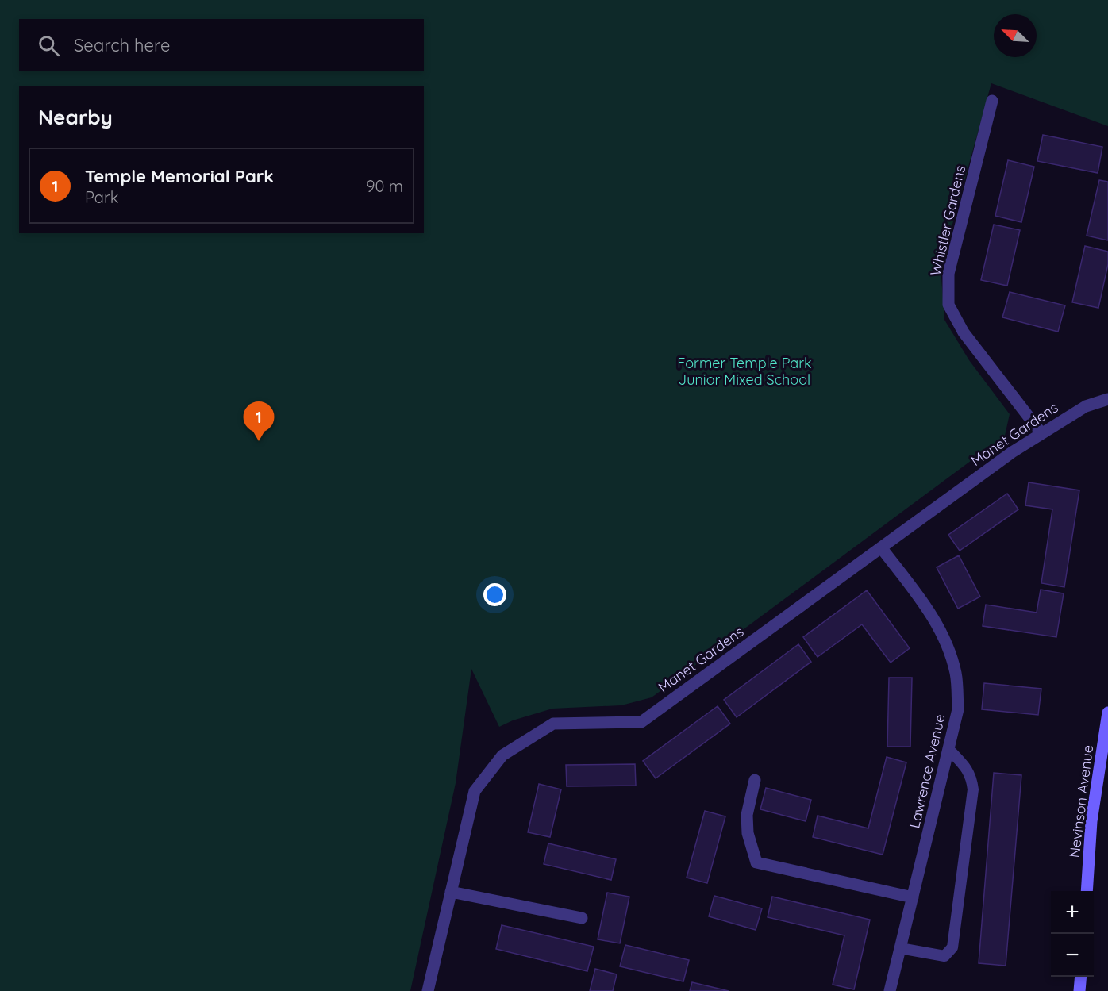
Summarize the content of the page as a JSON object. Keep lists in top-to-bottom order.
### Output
{
  "streets": {
    "street": [
      "Whistler Gardens",
      "Manet Gardens",
      "Lawrence Avenue",
      "Nevinson Avenue"
    ]
  },
  "crossings": [
    ["Whistler Gardens", "Manet Gardens"],
    ["Manet Gardens", "Lawrence Avenue"]
  ],
  "parks": ["Former Temple Park Junior Mixed School"],
  "north": "top left",
  "page": {
    "search": "Search here",
    "heading": "Nearby",
    "list": [
      {
        "mark": "1",
        "name": "Temple Memorial Park",
        "note": "Park",
        "value": "90 m"
      }
    ],
    "pins": "1",
    "map_buttons": ["+", "−"]
  }
}
